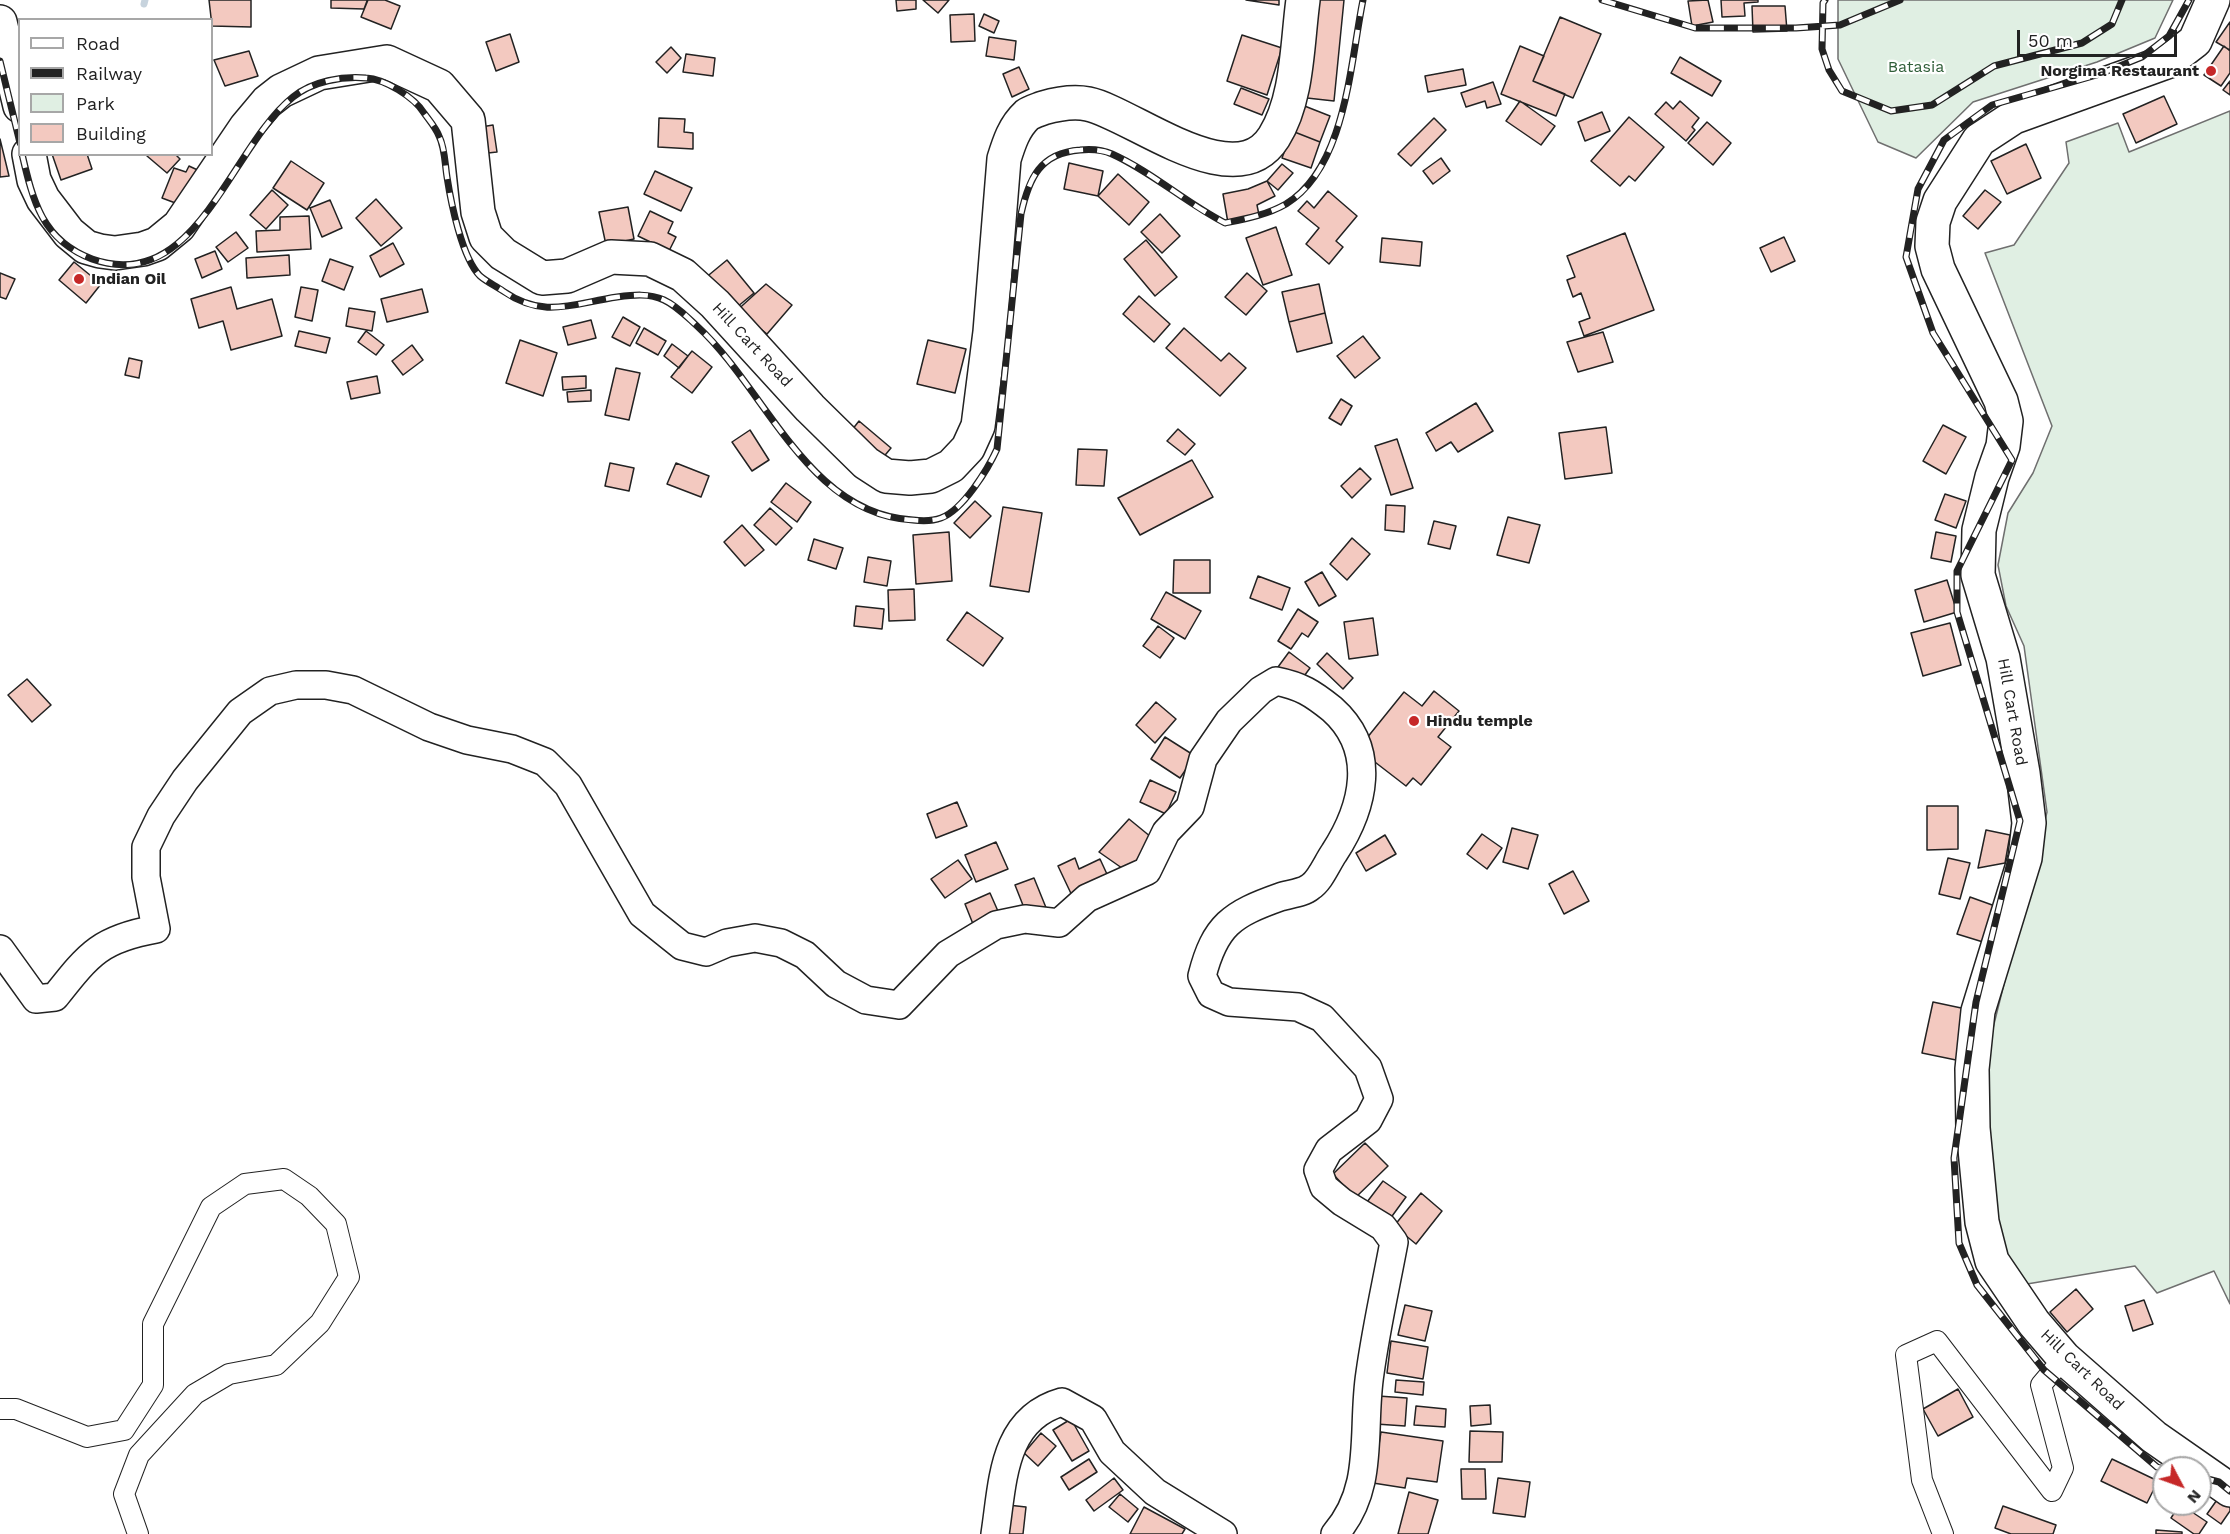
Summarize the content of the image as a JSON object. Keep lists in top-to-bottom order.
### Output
{
  "streets": {
    "highway": ["Hill Cart Road"]
  },
  "parks": ["Batasia"],
  "places": ["Norgima Restaurant", "Indian Oil", "Hindu temple"],
  "legend": [
    "Road",
    "Railway",
    "Park",
    "Building"
  ],
  "scale_bar": "50 m",
  "north": "bottom right"
}
